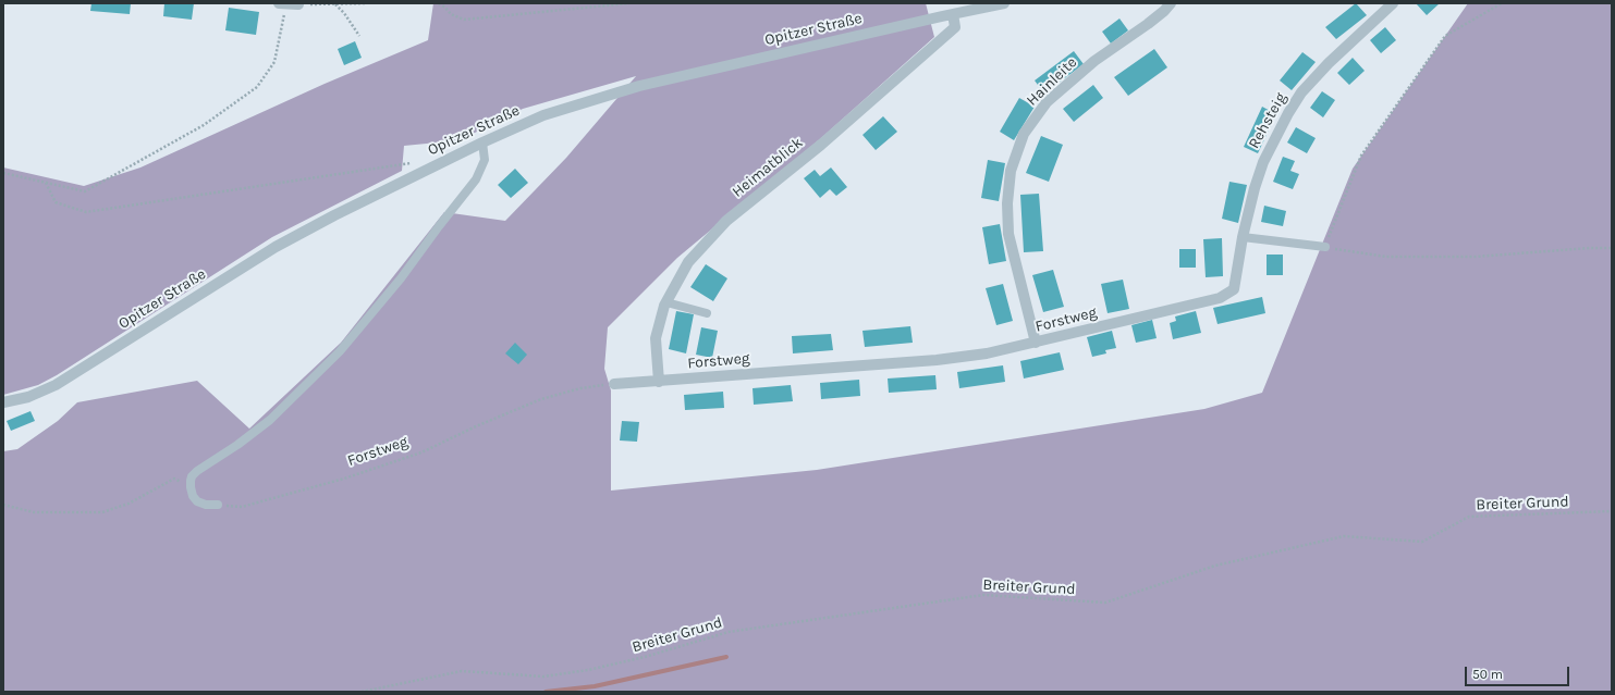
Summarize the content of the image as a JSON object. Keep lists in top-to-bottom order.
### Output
{
  "streets": {
    "street": [
      "Opitzer Straße",
      "Hainleite",
      "Rehsteig",
      "Heimatblick",
      "Forstweg"
    ],
    "path": ["Breiter Grund"]
  },
  "crossings": [
    ["Opitzer Straße", "Heimatblick"],
    ["Hainleite", "Forstweg"],
    ["Rehsteig", "Forstweg"],
    ["Heimatblick", "Forstweg"]
  ],
  "scale_bar": "50 m"
}
